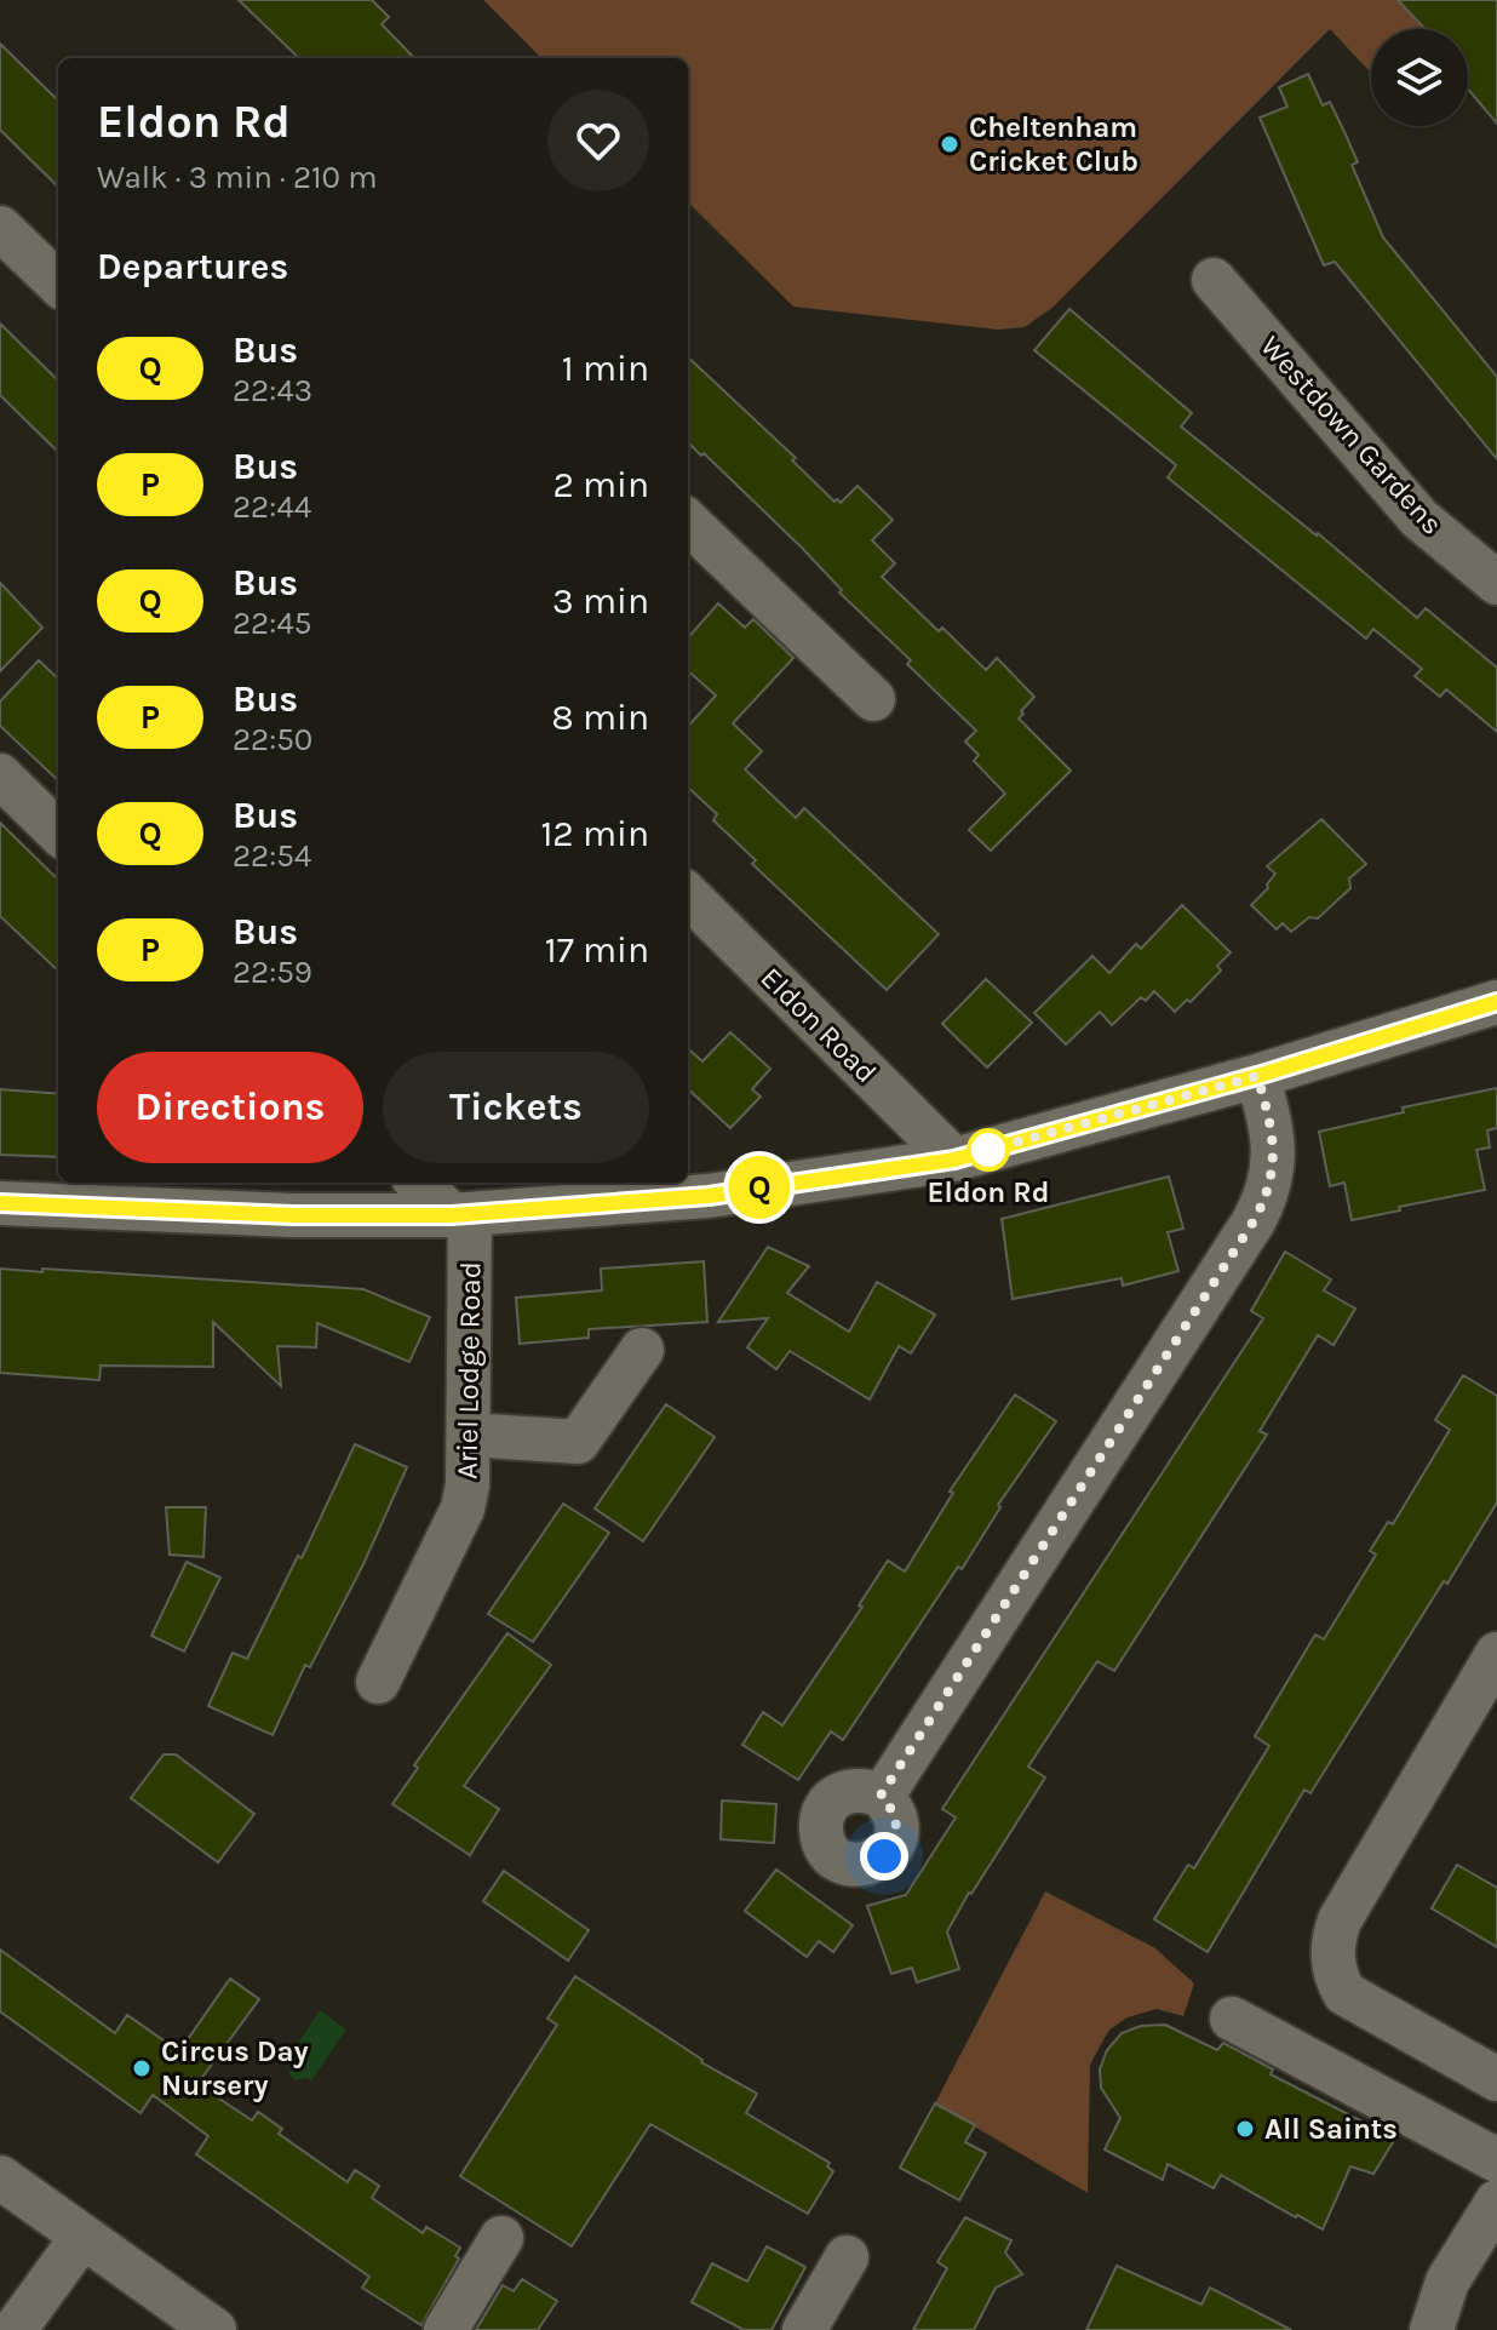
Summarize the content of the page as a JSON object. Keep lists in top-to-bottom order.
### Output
{
  "streets": {
    "street": ["Westdown Gardens", "Eldon Road", "Ariel Lodge Road"]
  },
  "places": [
    "Cheltenham Cricket Club",
    "Eldon Rd",
    "Circus Day Nursery",
    "All Saints"
  ],
  "lines": ["bus line Q"],
  "page": {
    "on_map": "Q",
    "heading": [
      ["Eldon Rd", "Walk · 3 min · 210 m"],
      "Departures"
    ],
    "list": [
      {
        "mark": "Q",
        "name": "Bus",
        "note": "22:43",
        "value": "1 min"
      },
      {
        "mark": "P",
        "name": "Bus",
        "note": "22:44",
        "value": "2 min"
      },
      {
        "mark": "Q",
        "name": "Bus",
        "note": "22:45",
        "value": "3 min"
      },
      {
        "mark": "P",
        "name": "Bus",
        "note": "22:50",
        "value": "8 min"
      },
      {
        "mark": "Q",
        "name": "Bus",
        "note": "22:54",
        "value": "12 min"
      },
      {
        "mark": "P",
        "name": "Bus",
        "note": "22:59",
        "value": "17 min"
      }
    ],
    "buttons": ["Directions", "Tickets"]
  }
}
